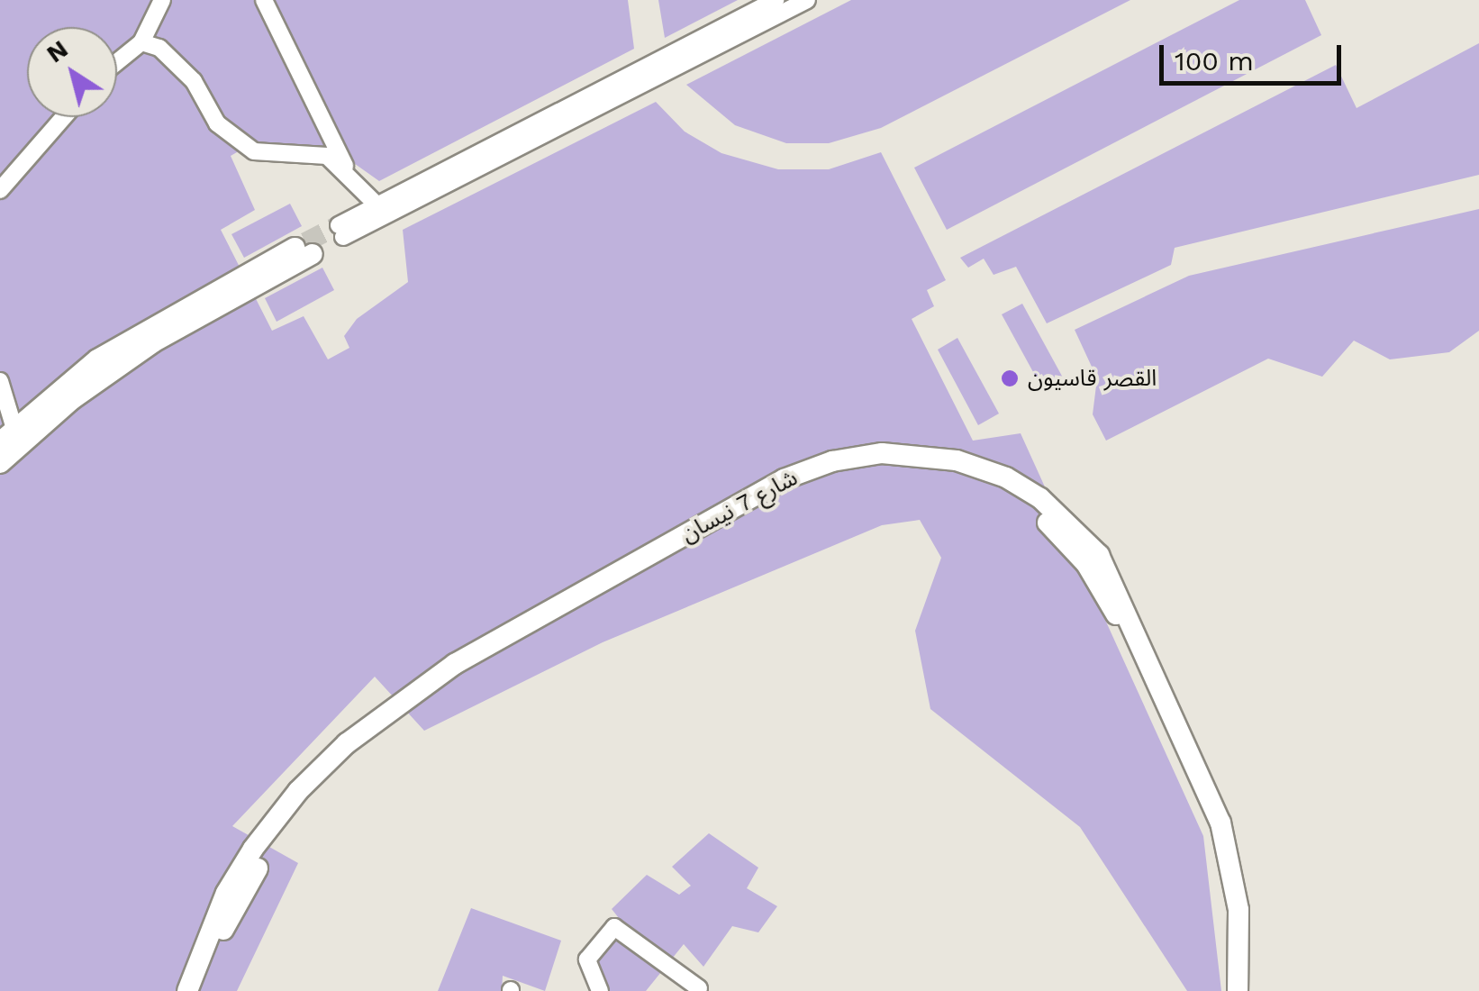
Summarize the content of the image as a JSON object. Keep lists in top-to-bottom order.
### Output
{
  "streets": {
    "main road": ["شارع 7 نيسان"]
  },
  "places": ["القصر قاسيون"],
  "scale_bar": "100 m",
  "north": "top left"
}
